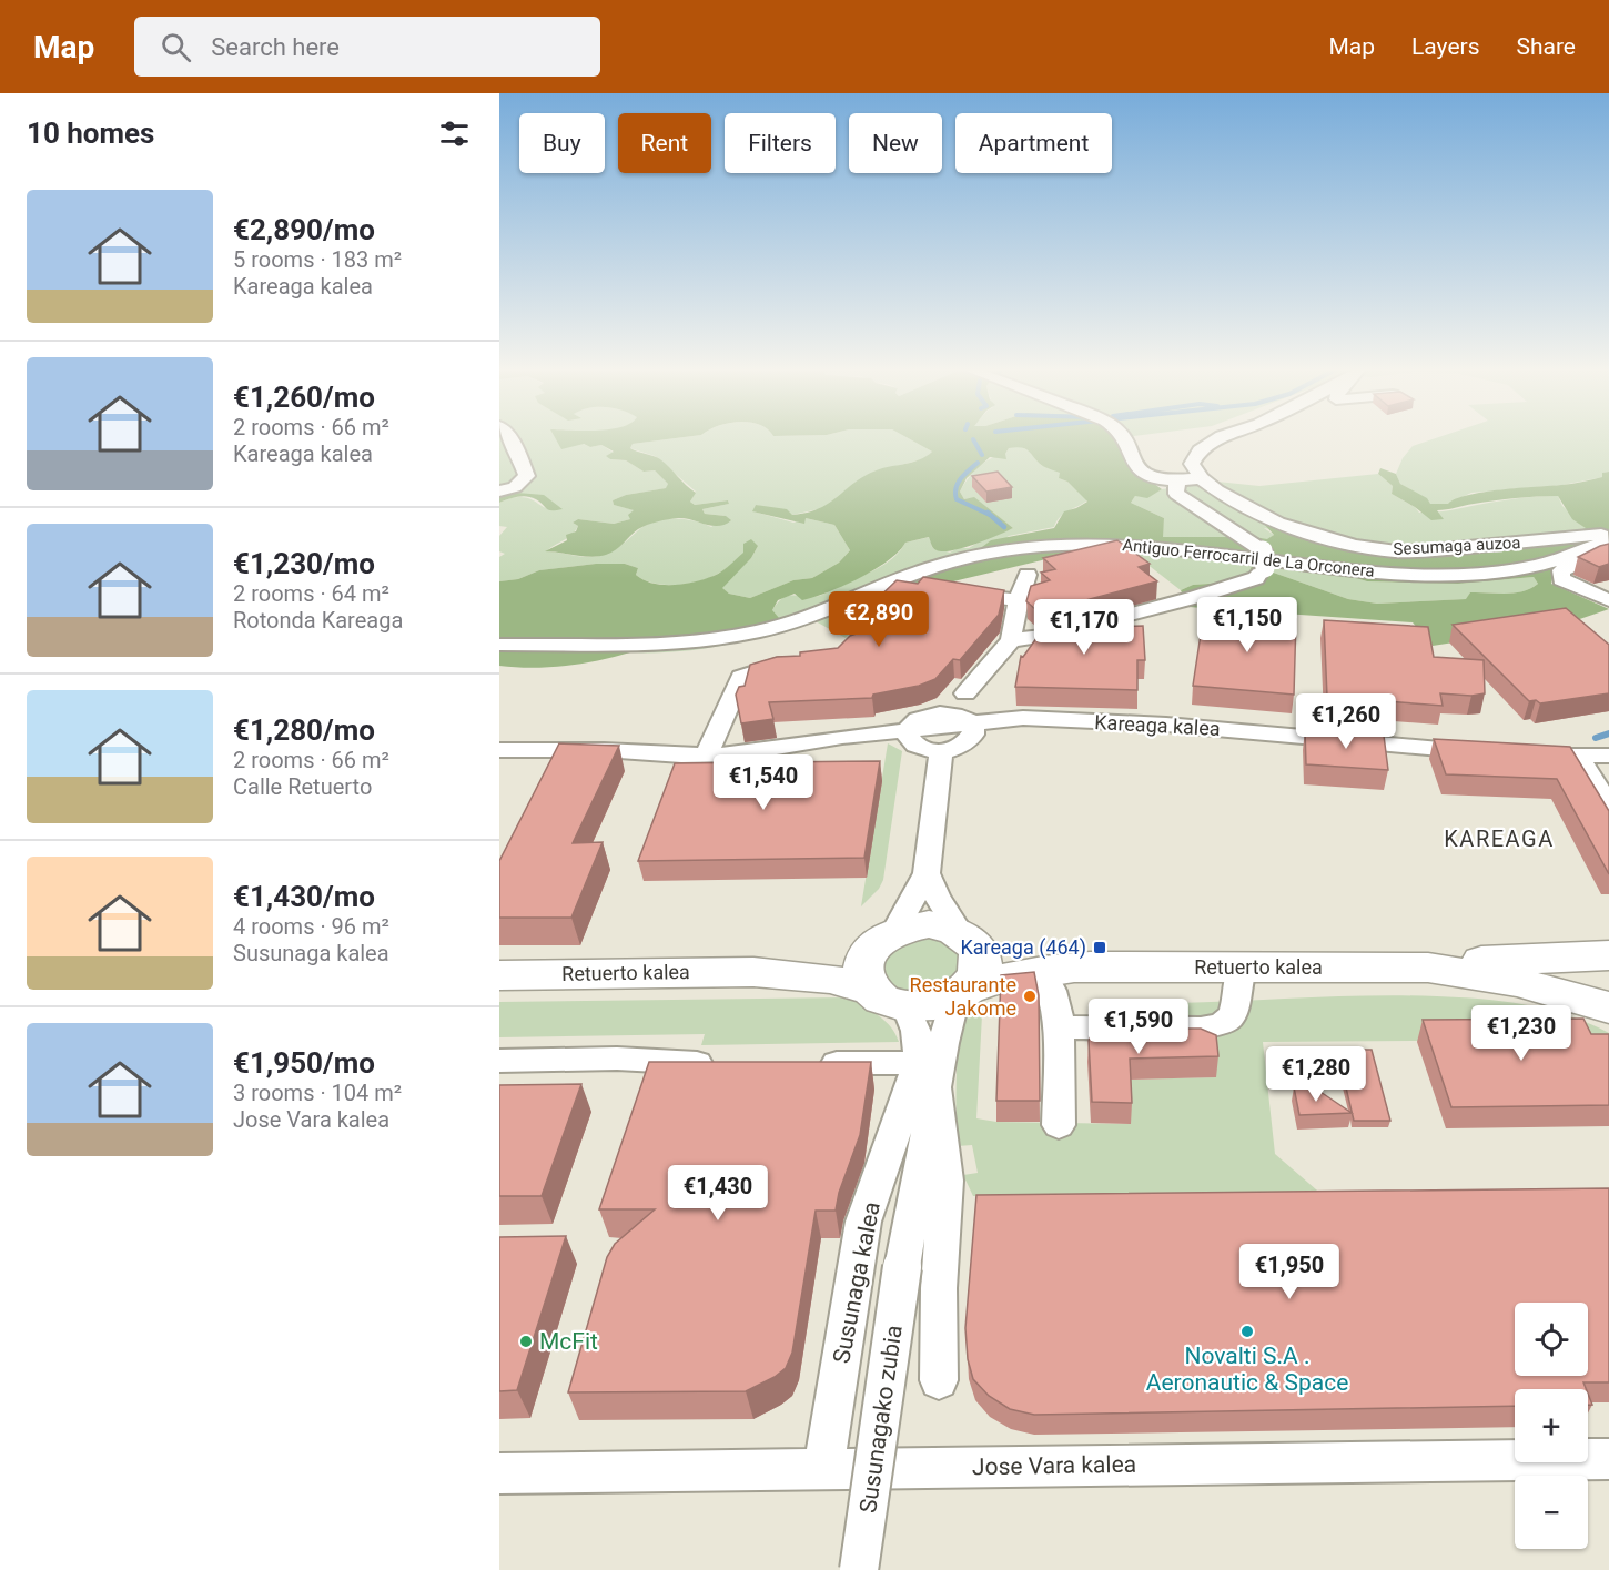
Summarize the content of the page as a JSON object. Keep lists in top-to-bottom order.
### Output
{
  "streets": {
    "main road": ["Retuerto kalea"],
    "street": [
      "Sesumaga auzoa",
      "Antiguo Ferrocarril de La Orconera",
      "Kareaga kalea",
      "Susunaga kalea",
      "Susunagako zubia",
      "Jose Vara kalea"
    ]
  },
  "crossings": [
    ["Retuerto kalea", "Susunaga kalea"],
    ["Susunaga kalea", "Susunagako zubia"],
    ["Susunaga kalea", "Jose Vara kalea"]
  ],
  "districts": ["KAREAGA"],
  "places": {
    "transit": ["Kareaga (464)"],
    "other": ["Restaurante Jakome", "Novalti S.A . Aeronautic & Space", "McFit"]
  },
  "page": {
    "header": "Map",
    "search": "Search here",
    "nav": ["Map", "Layers", "Share"],
    "heading": "10 homes",
    "chip": [
      "Buy",
      "Rent",
      "Filters",
      "New",
      "Apartment"
    ],
    "list": [
      {
        "name": "€2,890/mo",
        "note": "5 rooms · 183 m² · Kareaga kalea"
      },
      {
        "name": "€1,260/mo",
        "note": "2 rooms · 66 m² · Kareaga kalea"
      },
      {
        "name": "€1,230/mo",
        "note": "2 rooms · 64 m² · Rotonda Kareaga"
      },
      {
        "name": "€1,280/mo",
        "note": "2 rooms · 66 m² · Calle Retuerto"
      },
      {
        "name": "€1,430/mo",
        "note": "4 rooms · 96 m² · Susunaga kalea"
      },
      {
        "name": "€1,950/mo",
        "note": "3 rooms · 104 m² · Jose Vara kalea"
      }
    ],
    "price": [
      "€2,890",
      "€1,150",
      "€1,170",
      "€1,260",
      "€1,540",
      "€1,590",
      "€1,230",
      "€1,280",
      "€1,430",
      "€1,950"
    ],
    "map_buttons": ["+", "−"]
  }
}
